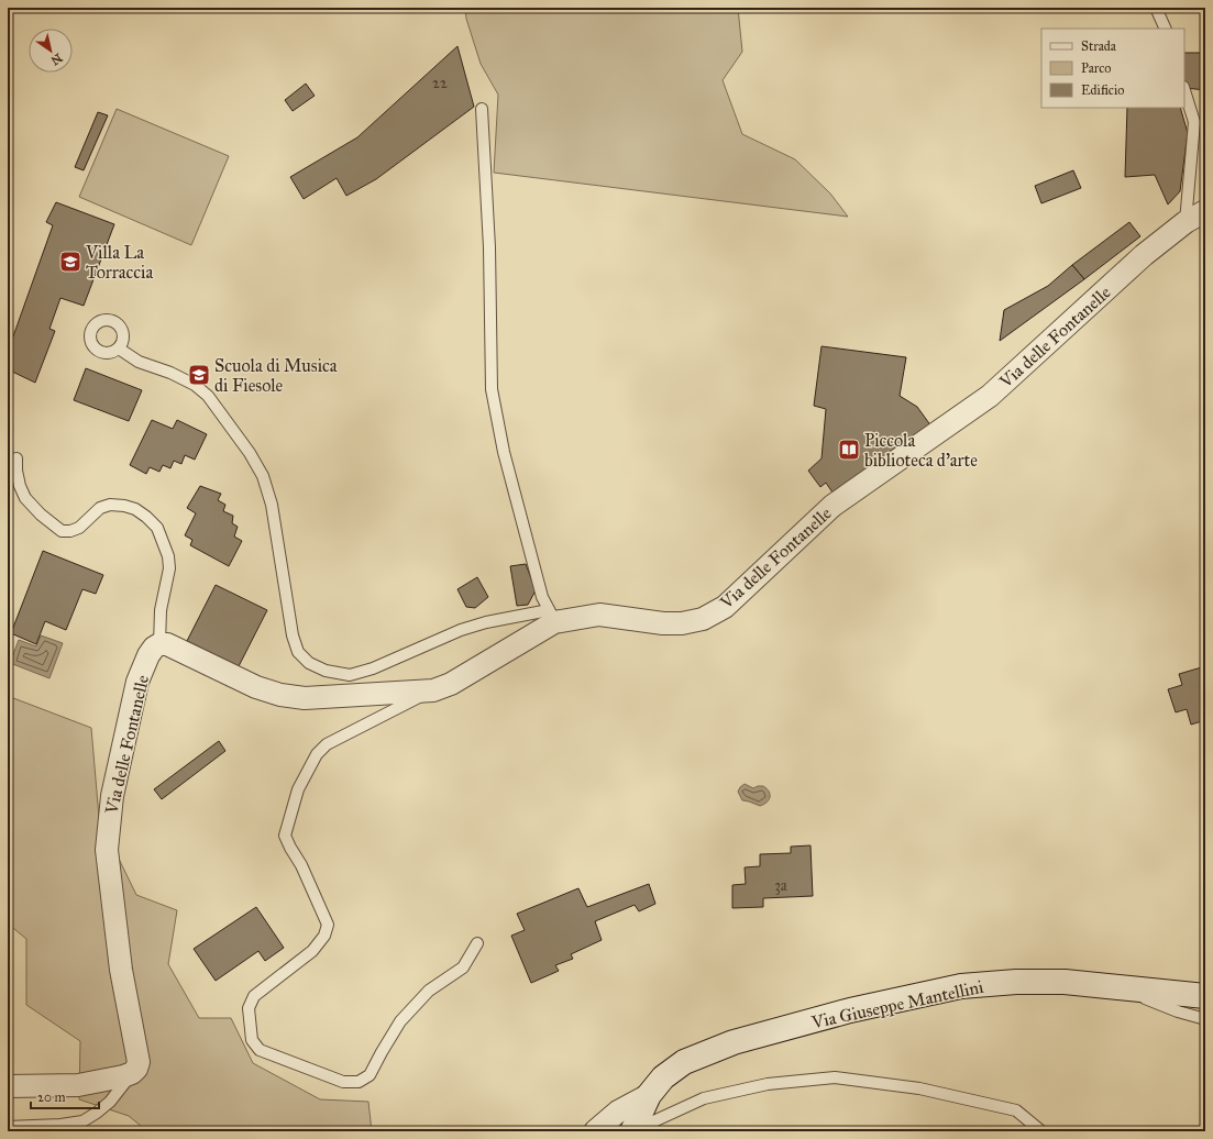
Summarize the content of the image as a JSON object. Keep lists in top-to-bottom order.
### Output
{
  "streets": {
    "main road": ["Via Giuseppe Mantellini"],
    "street": ["Via delle Fontanelle"]
  },
  "places": {
    "school or university": ["Villa La Torraccia", "Scuola di Musica di Fiesole"],
    "library": ["Piccola biblioteca d'arte"]
  },
  "house_numbers": ["22", "3a"],
  "legend": ["Strada", "Parco", "Edificio"],
  "scale_bar": "20 m",
  "north": "bottom right"
}
